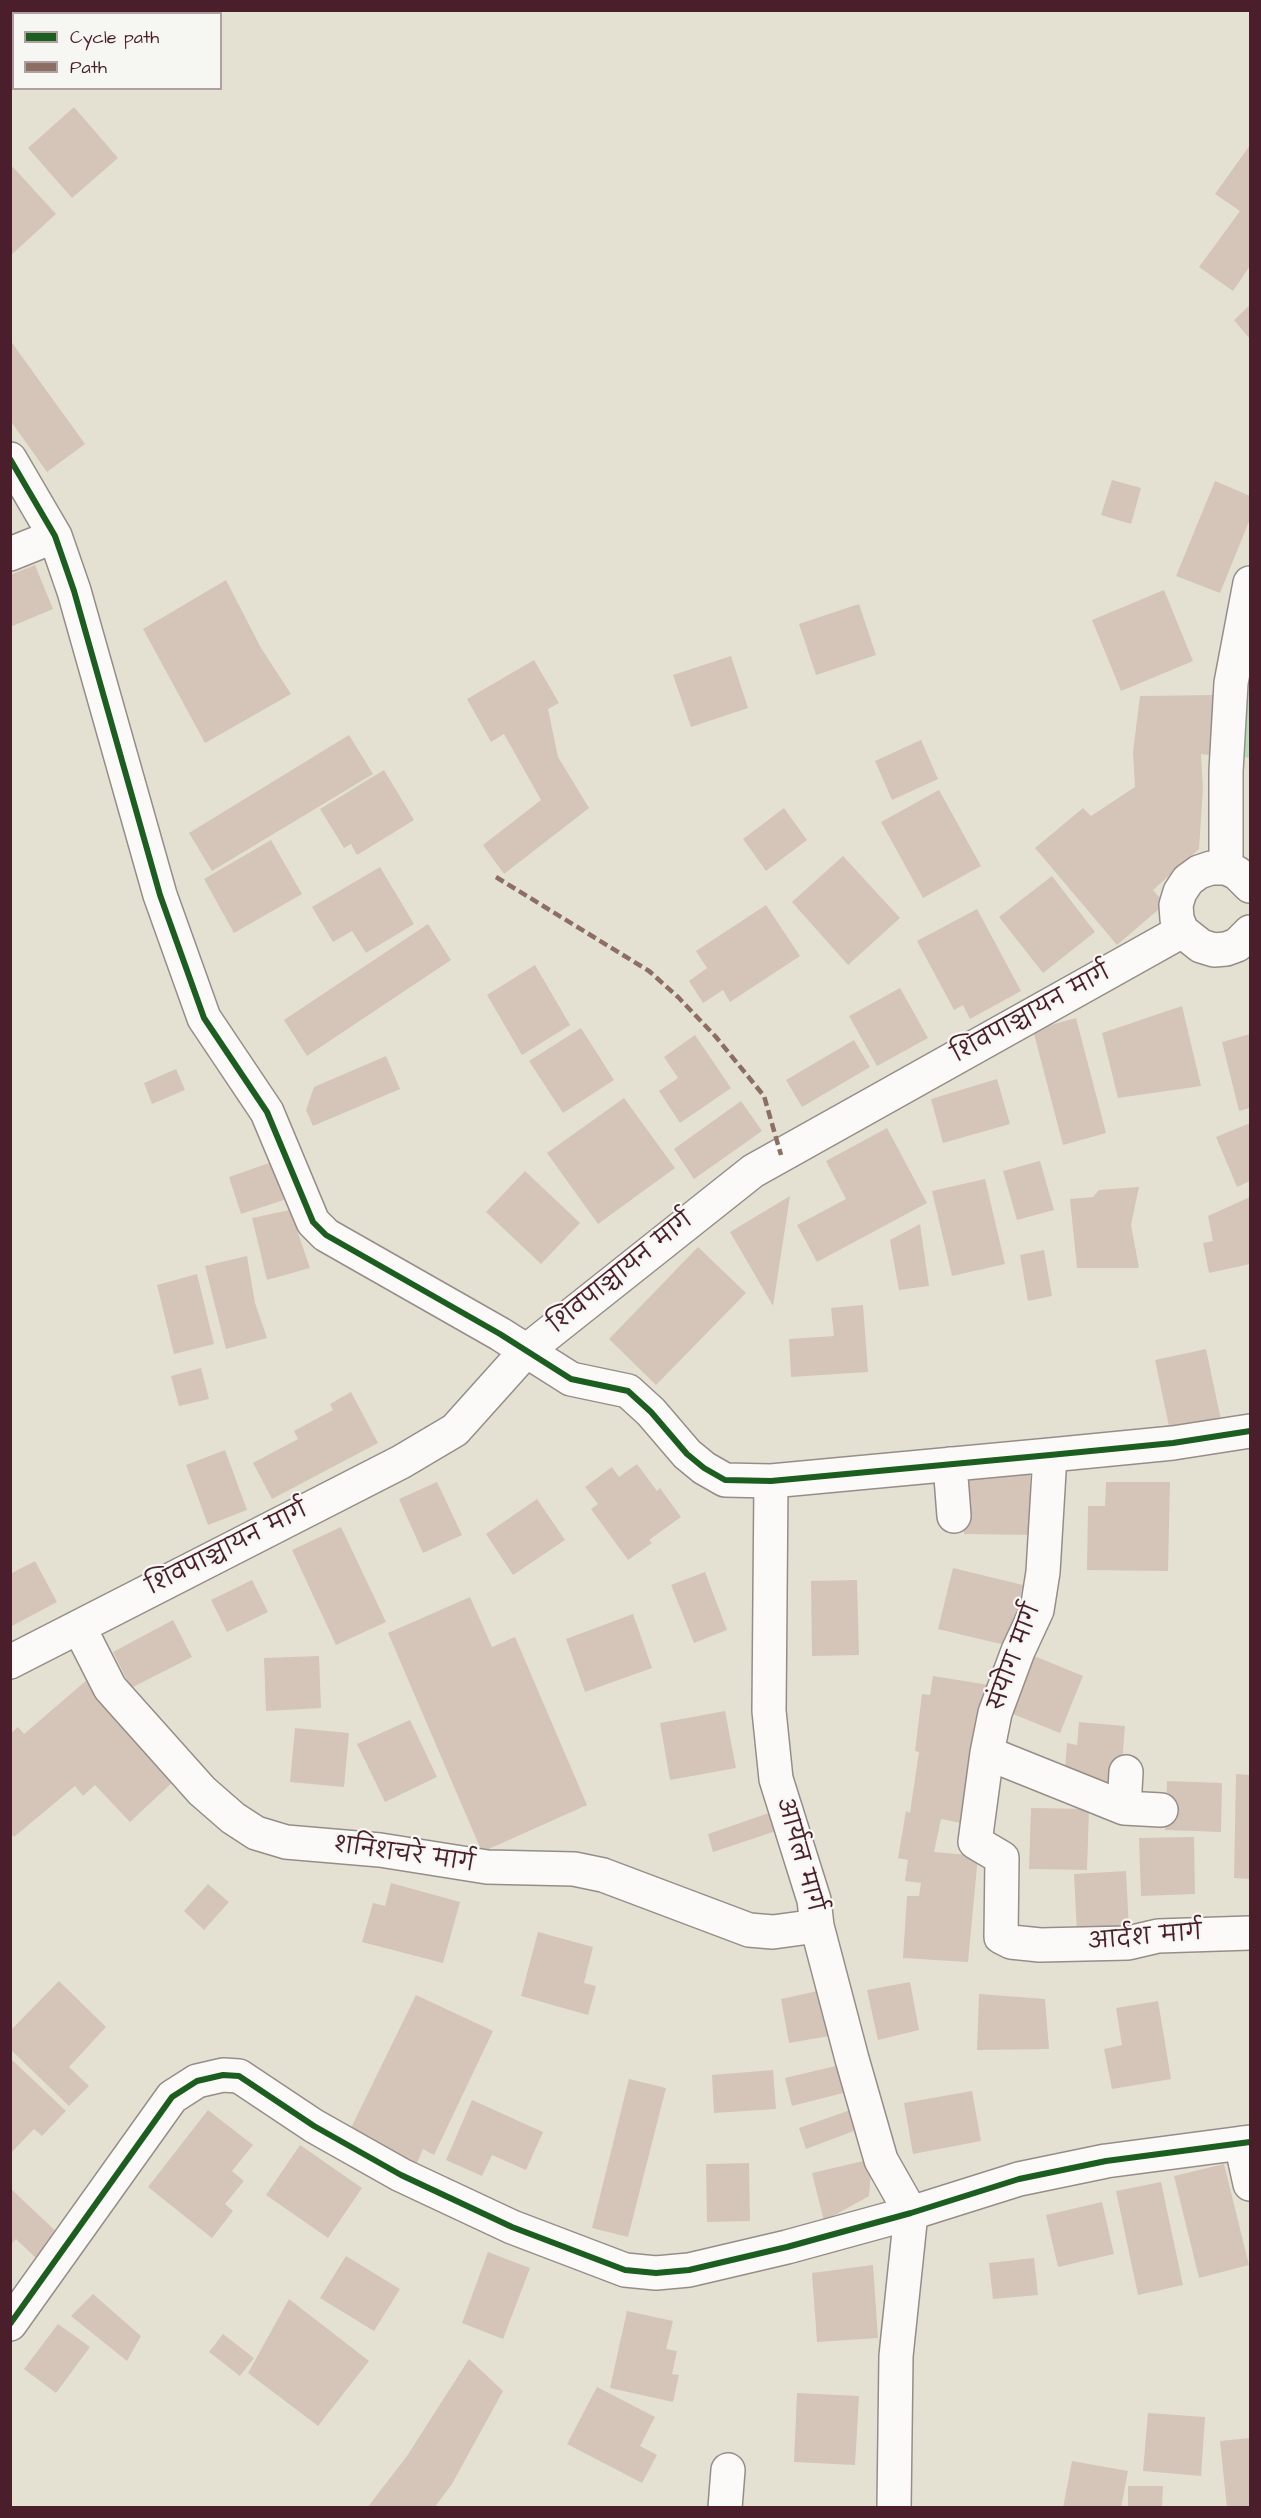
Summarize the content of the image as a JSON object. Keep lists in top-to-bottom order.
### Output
{
  "streets": {
    "street": [
      "शिवपाञ्चायन मार्ग",
      "संयोग मार्ग",
      "आर्यल मार्ग",
      "शनिशचरे मार्ग",
      "आर्दश मार्ग"
    ]
  },
  "crossings": [
    ["शिवपाञ्चायन मार्ग", "शनिशचरे मार्ग"],
    ["संयोग मार्ग", "आर्दश मार्ग"],
    ["आर्यल मार्ग", "शनिशचरे मार्ग"]
  ],
  "legend": ["Cycle path", "Path"]
}
